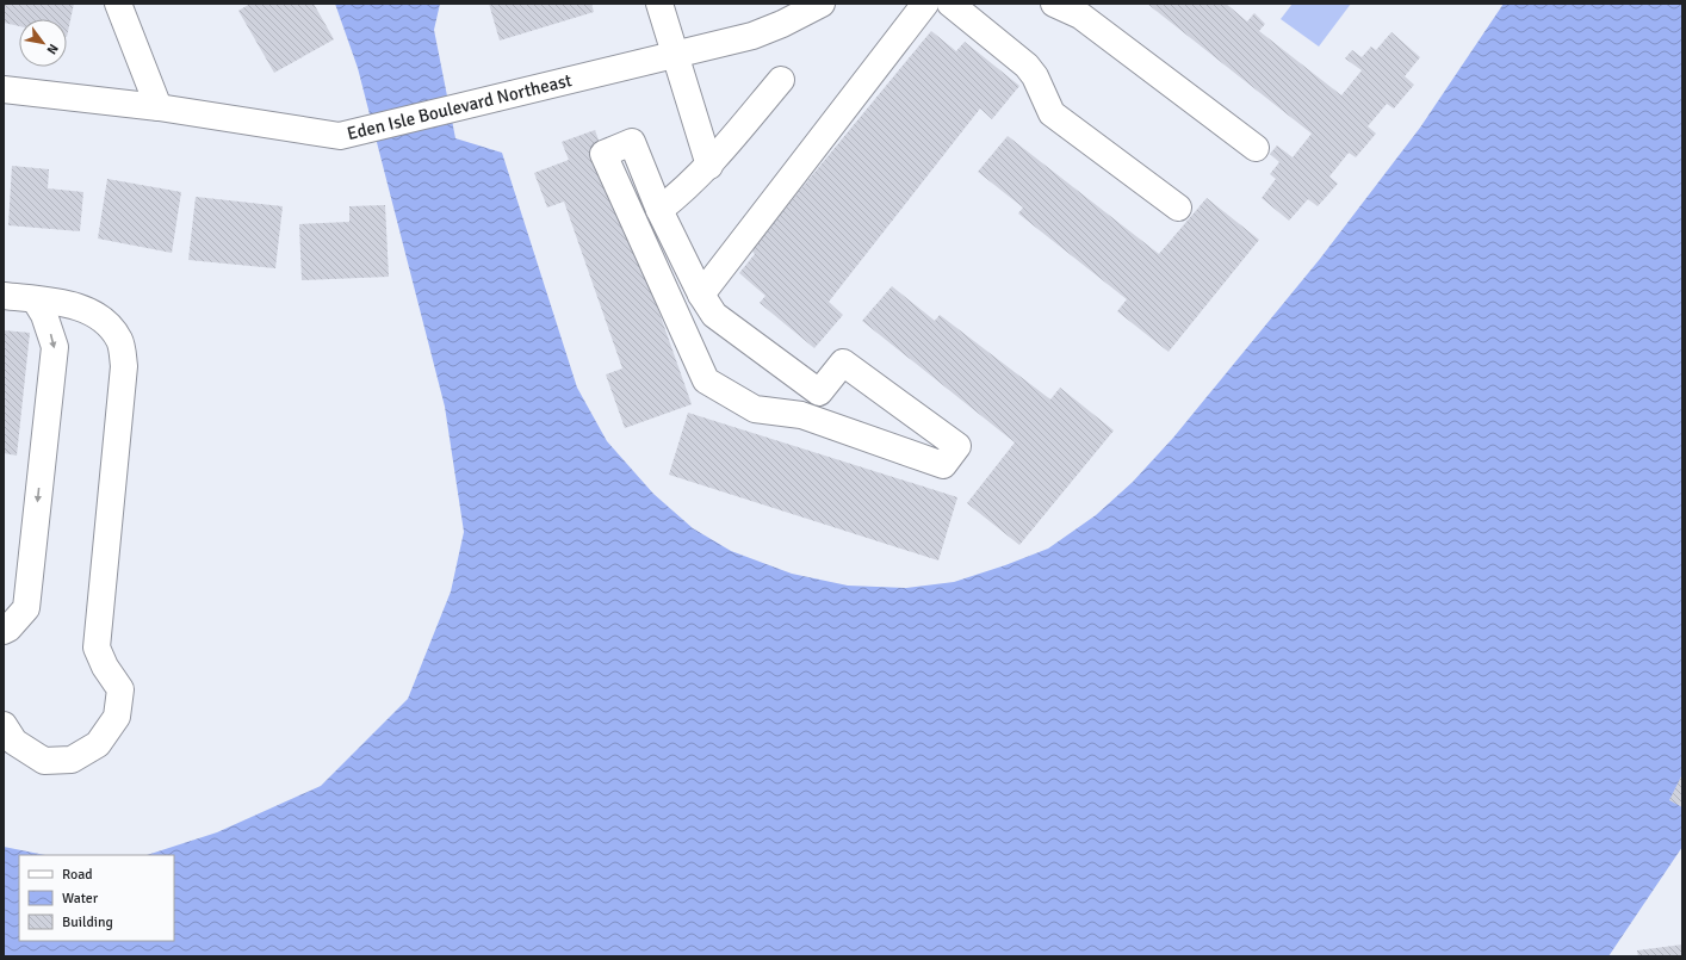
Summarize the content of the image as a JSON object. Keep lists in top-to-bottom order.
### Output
{
  "streets": {
    "street": ["Eden Isle Boulevard Northeast"]
  },
  "legend": ["Road", "Water", "Building"],
  "north": "bottom right"
}
